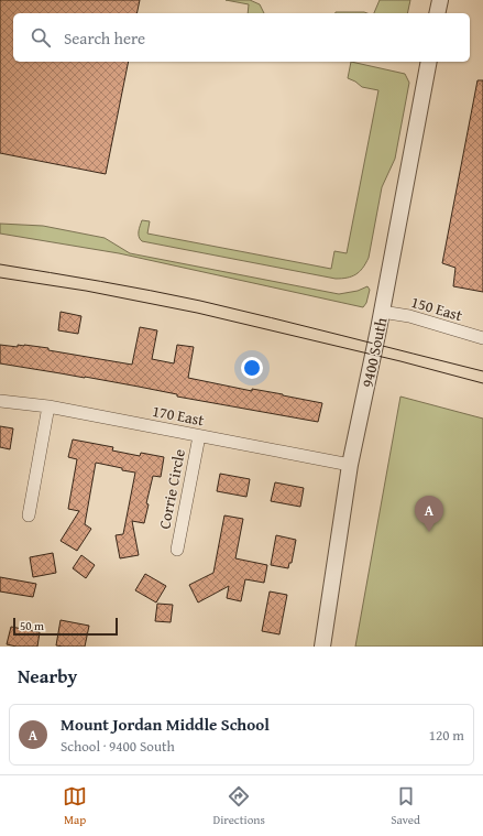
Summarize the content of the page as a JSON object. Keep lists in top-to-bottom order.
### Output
{
  "streets": {
    "street": [
      "150 East",
      "9400 South",
      "170 East",
      "Corrie Circle"
    ]
  },
  "crossings": [
    ["150 East", "9400 South"],
    ["9400 South", "170 East"],
    ["170 East", "Corrie Circle"]
  ],
  "scale_bar": "50 m",
  "page": {
    "search": "Search here",
    "pins": "A",
    "scale": "50 m",
    "heading": "Nearby",
    "list": [
      {
        "mark": "A",
        "name": "Mount Jordan Middle School",
        "note": "School · 9400 South",
        "value": "120 m"
      }
    ],
    "nav": ["Map", "Directions", "Saved"]
  }
}
